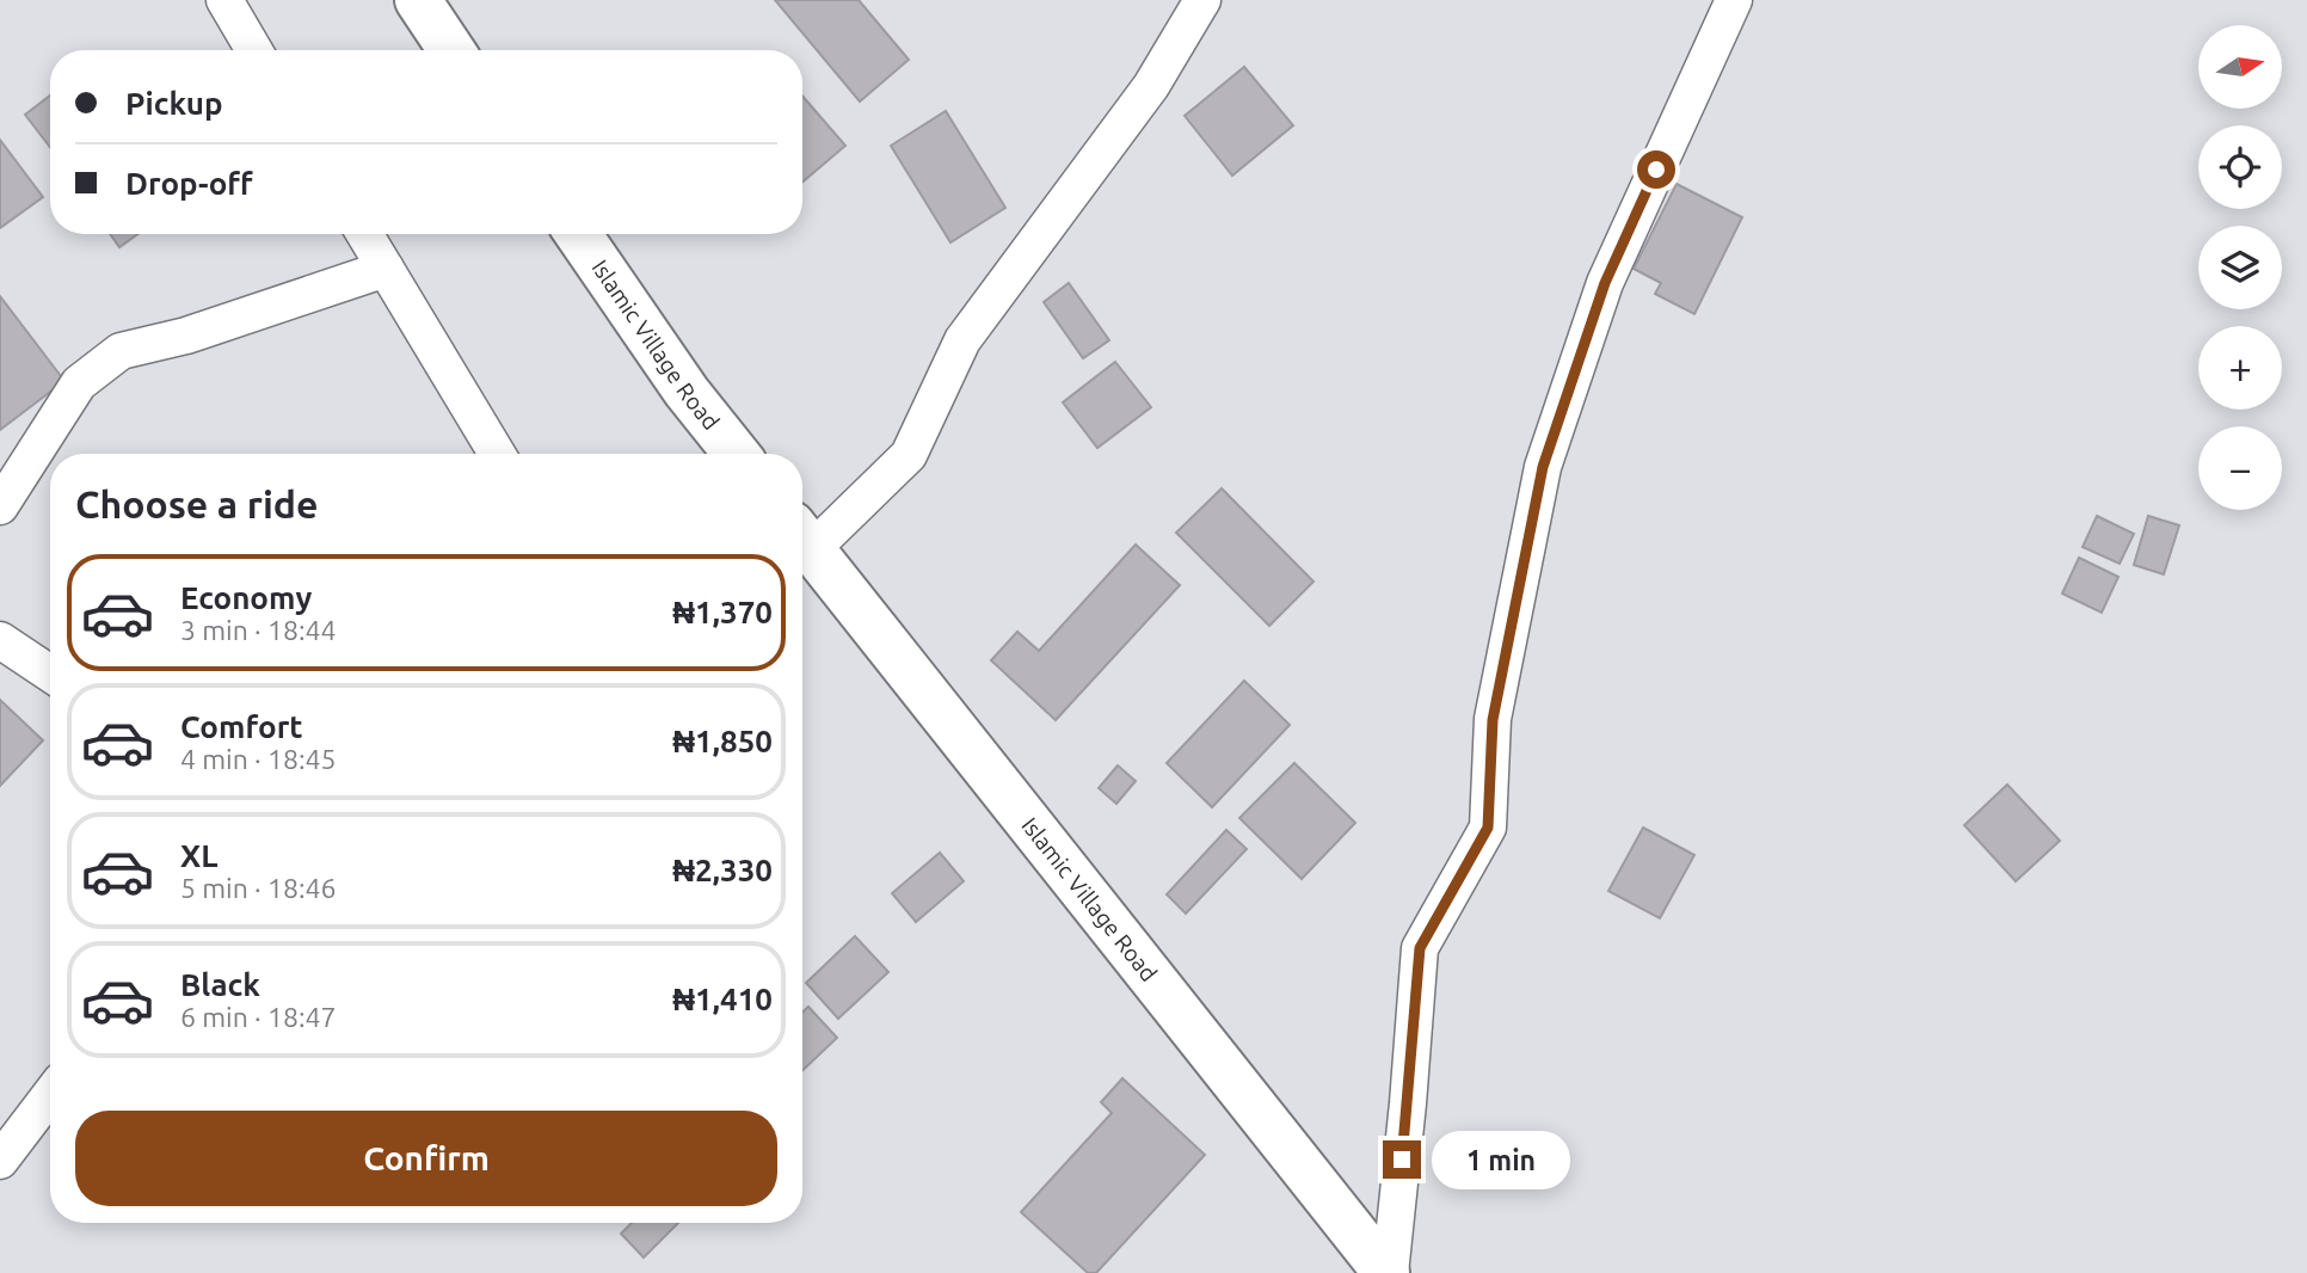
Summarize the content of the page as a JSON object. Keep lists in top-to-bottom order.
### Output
{
  "streets": {
    "street": ["Islamic Village Road"]
  },
  "north": "right",
  "page": {
    "map_buttons": ["+", "−"],
    "banner": ["Pickup", "Drop-off"],
    "heading": "Choose a ride",
    "list": [
      {
        "name": "Economy",
        "note": "3 min · 18:44",
        "value": "₦1,370"
      },
      {
        "name": "Comfort",
        "note": "4 min · 18:45",
        "value": "₦1,850"
      },
      {
        "name": "XL",
        "note": "5 min · 18:46",
        "value": "₦2,330"
      },
      {
        "name": "Black",
        "note": "6 min · 18:47",
        "value": "₦1,410"
      }
    ],
    "buttons": "Confirm",
    "bubble": "1 min"
  }
}
